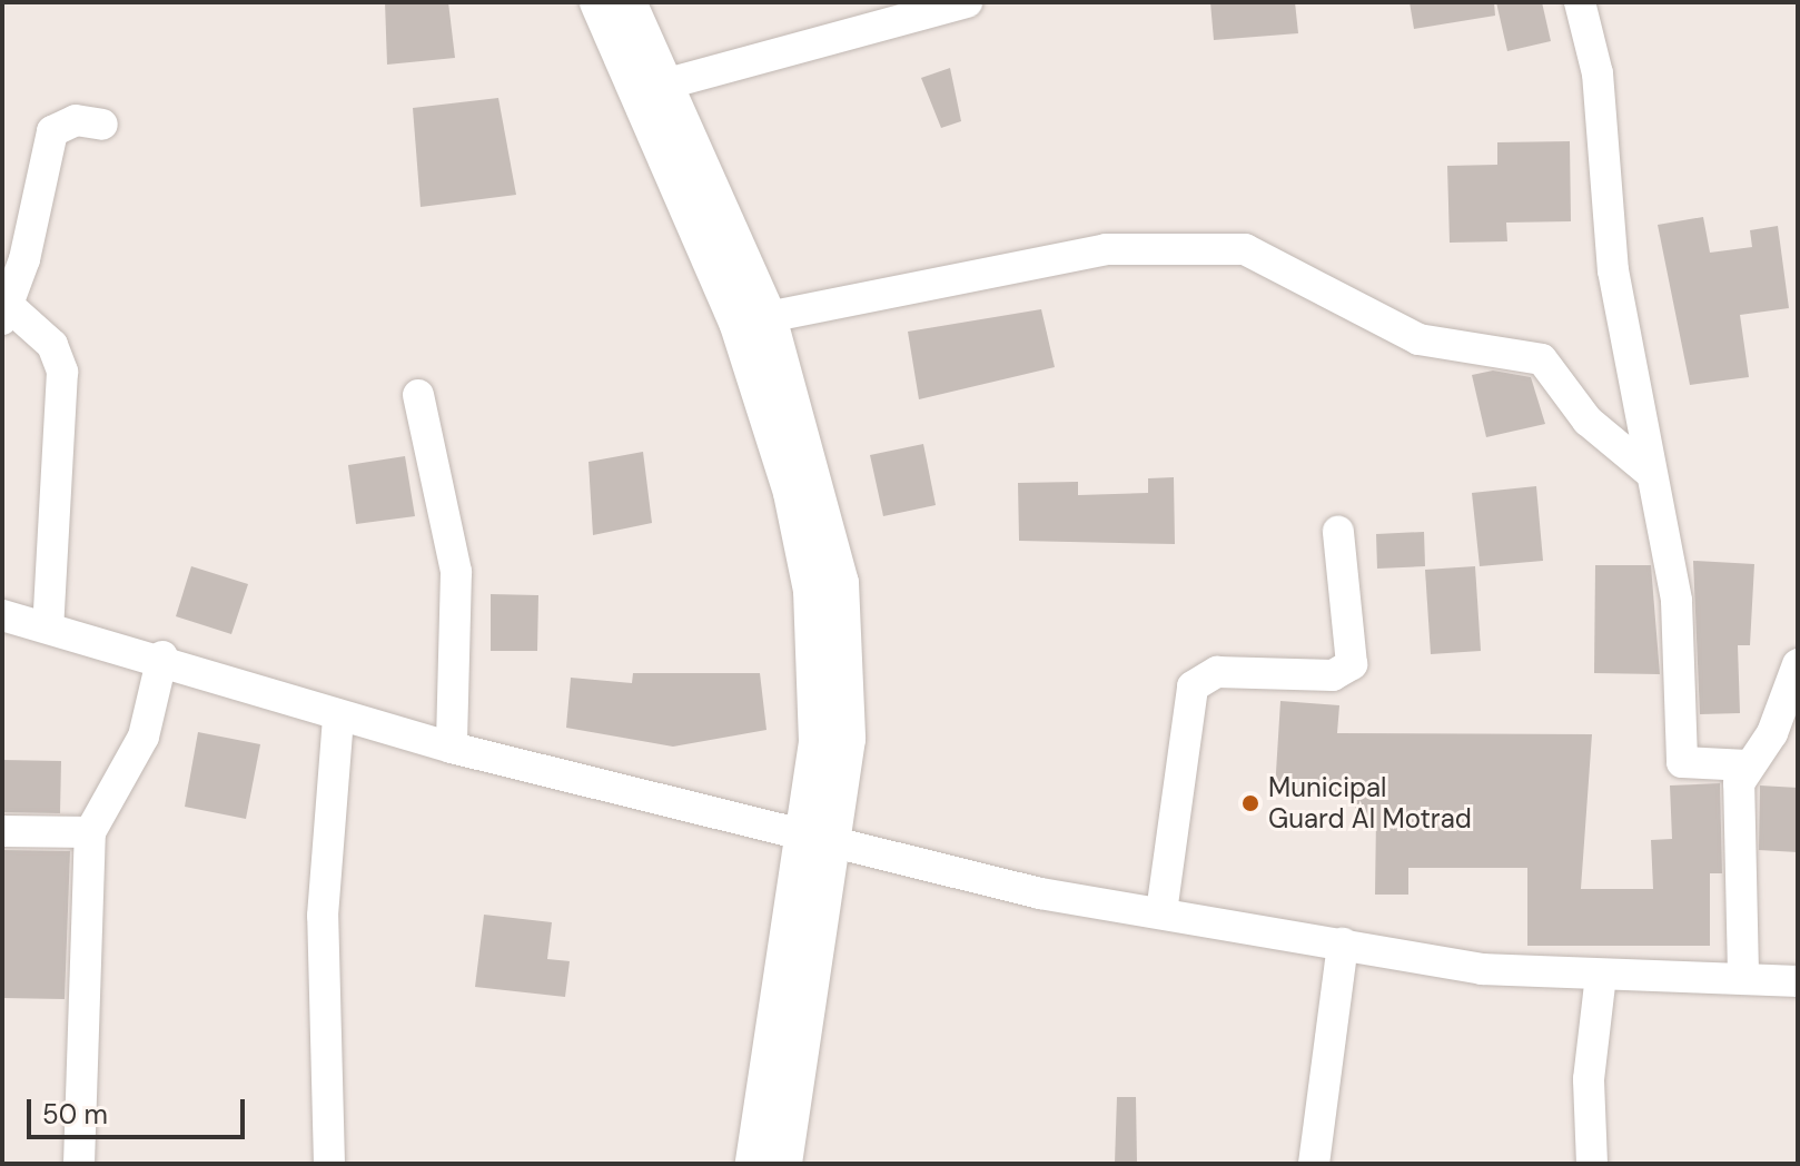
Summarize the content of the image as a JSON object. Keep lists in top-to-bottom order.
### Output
{
  "places": ["Municipal Guard Al Motrad"],
  "scale_bar": "50 m"
}
